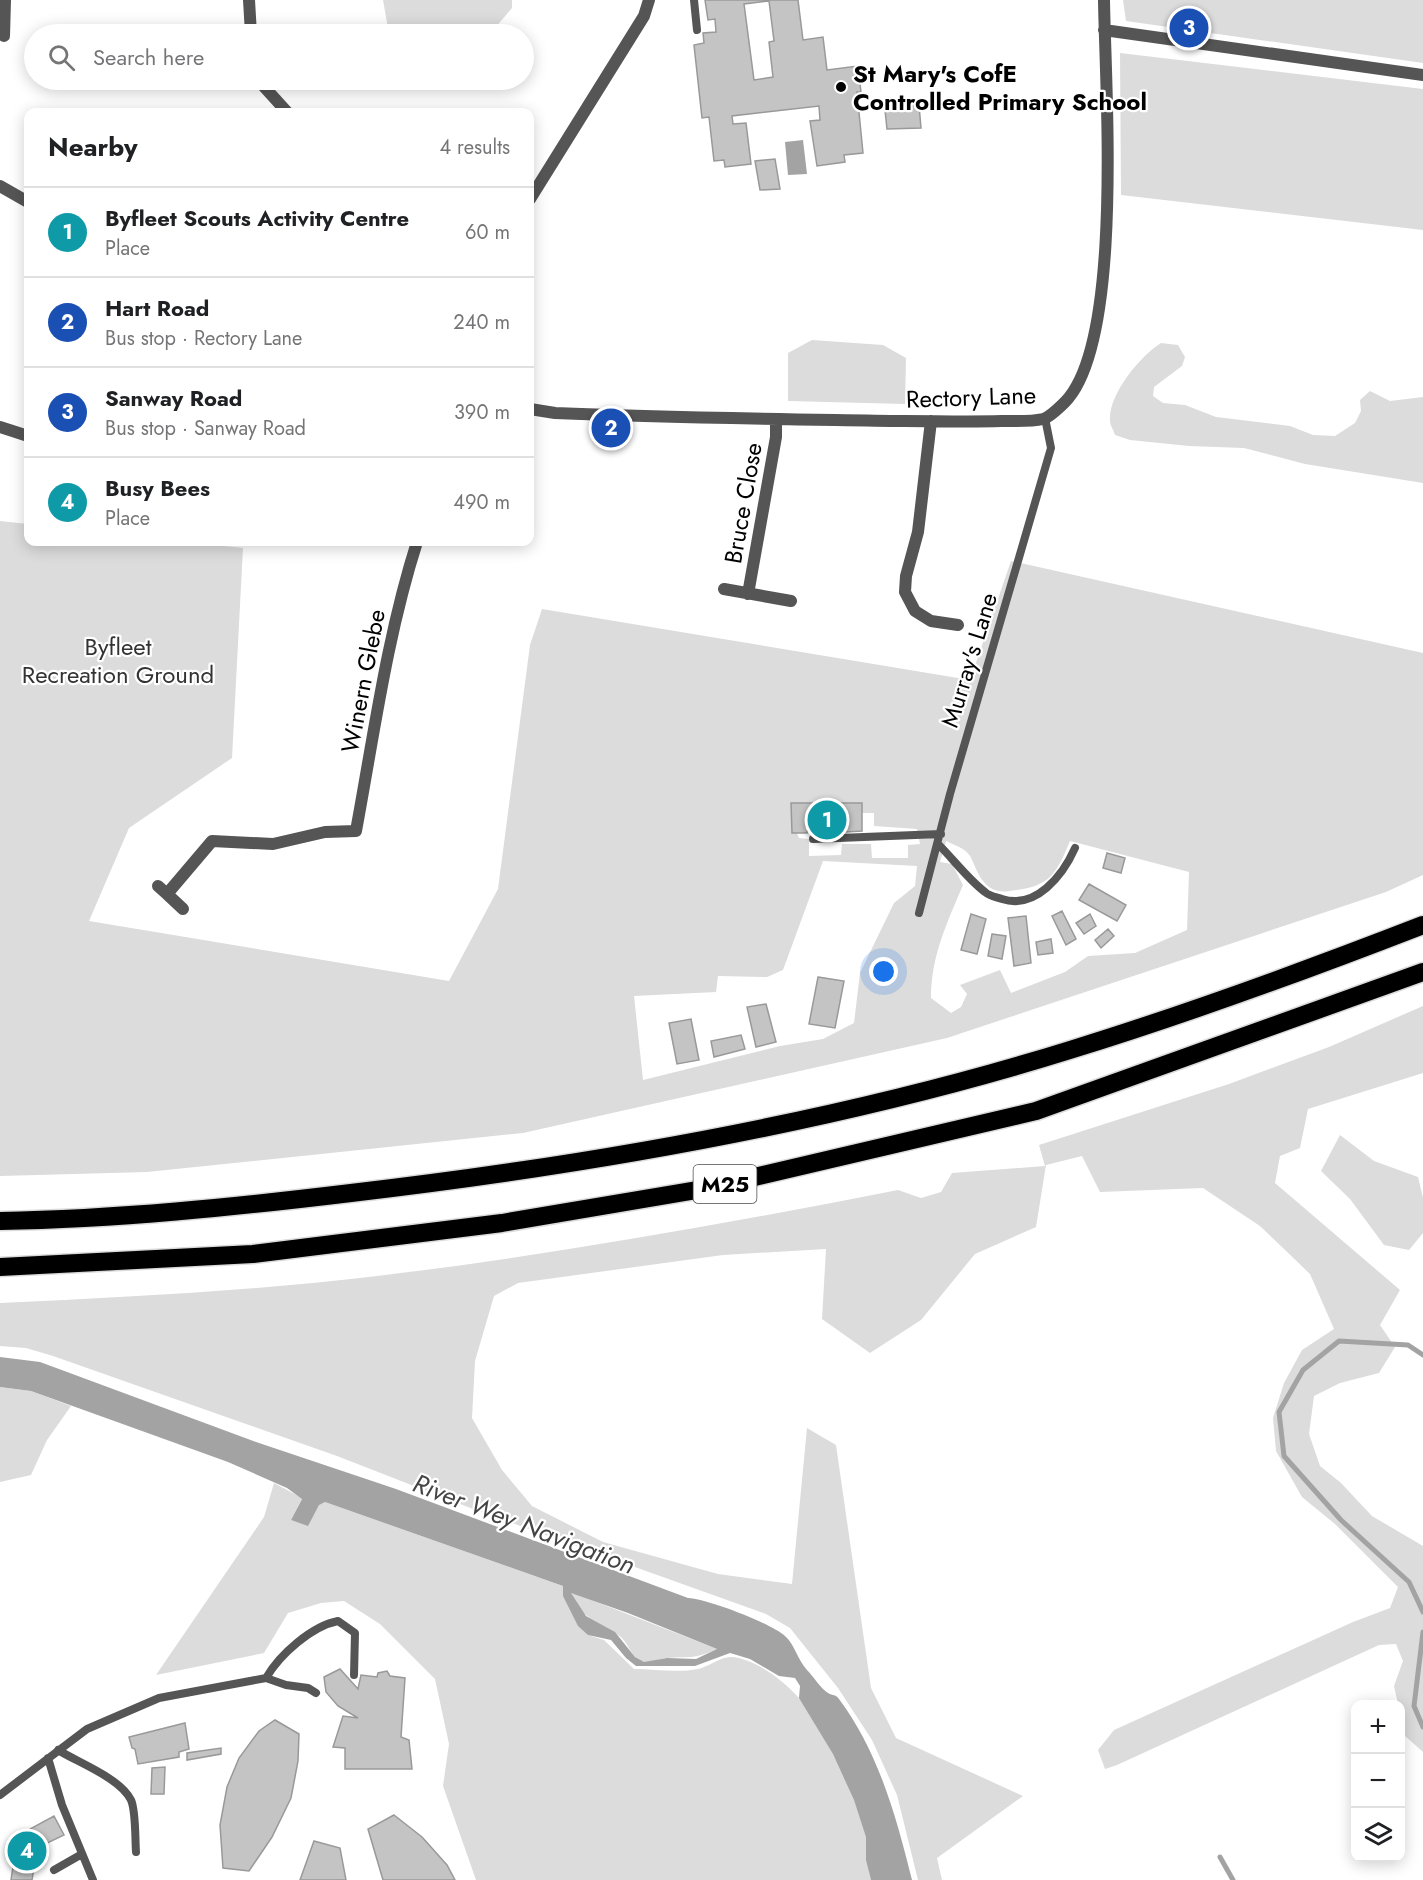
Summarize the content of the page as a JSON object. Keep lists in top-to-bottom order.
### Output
{
  "streets": {
    "highway": ["M25"],
    "street": ["Rectory Lane", "Bruce Close", "Winern Glebe"],
    "lane": ["Murray's Lane"]
  },
  "crossings": [
    ["Rectory Lane", "Bruce Close"],
    ["Rectory Lane", "Murray's Lane"]
  ],
  "water": ["River Wey Navigation"],
  "parks": ["Byfleet Recreation Ground"],
  "places": ["St Mary's CofE Controlled Primary School"],
  "page": {
    "pins": [
      "3",
      "2",
      "1",
      "4"
    ],
    "search": "Search here",
    "heading": ["Nearby", "4 results"],
    "list": [
      {
        "mark": "1",
        "name": "Byfleet Scouts Activity Centre",
        "note": "Place",
        "value": "60 m"
      },
      {
        "mark": "2",
        "name": "Hart Road",
        "note": "Bus stop · Rectory Lane",
        "value": "240 m"
      },
      {
        "mark": "3",
        "name": "Sanway Road",
        "note": "Bus stop · Sanway Road",
        "value": "390 m"
      },
      {
        "mark": "4",
        "name": "Busy Bees",
        "note": "Place",
        "value": "490 m"
      }
    ],
    "map_buttons": ["+", "−"]
  }
}
